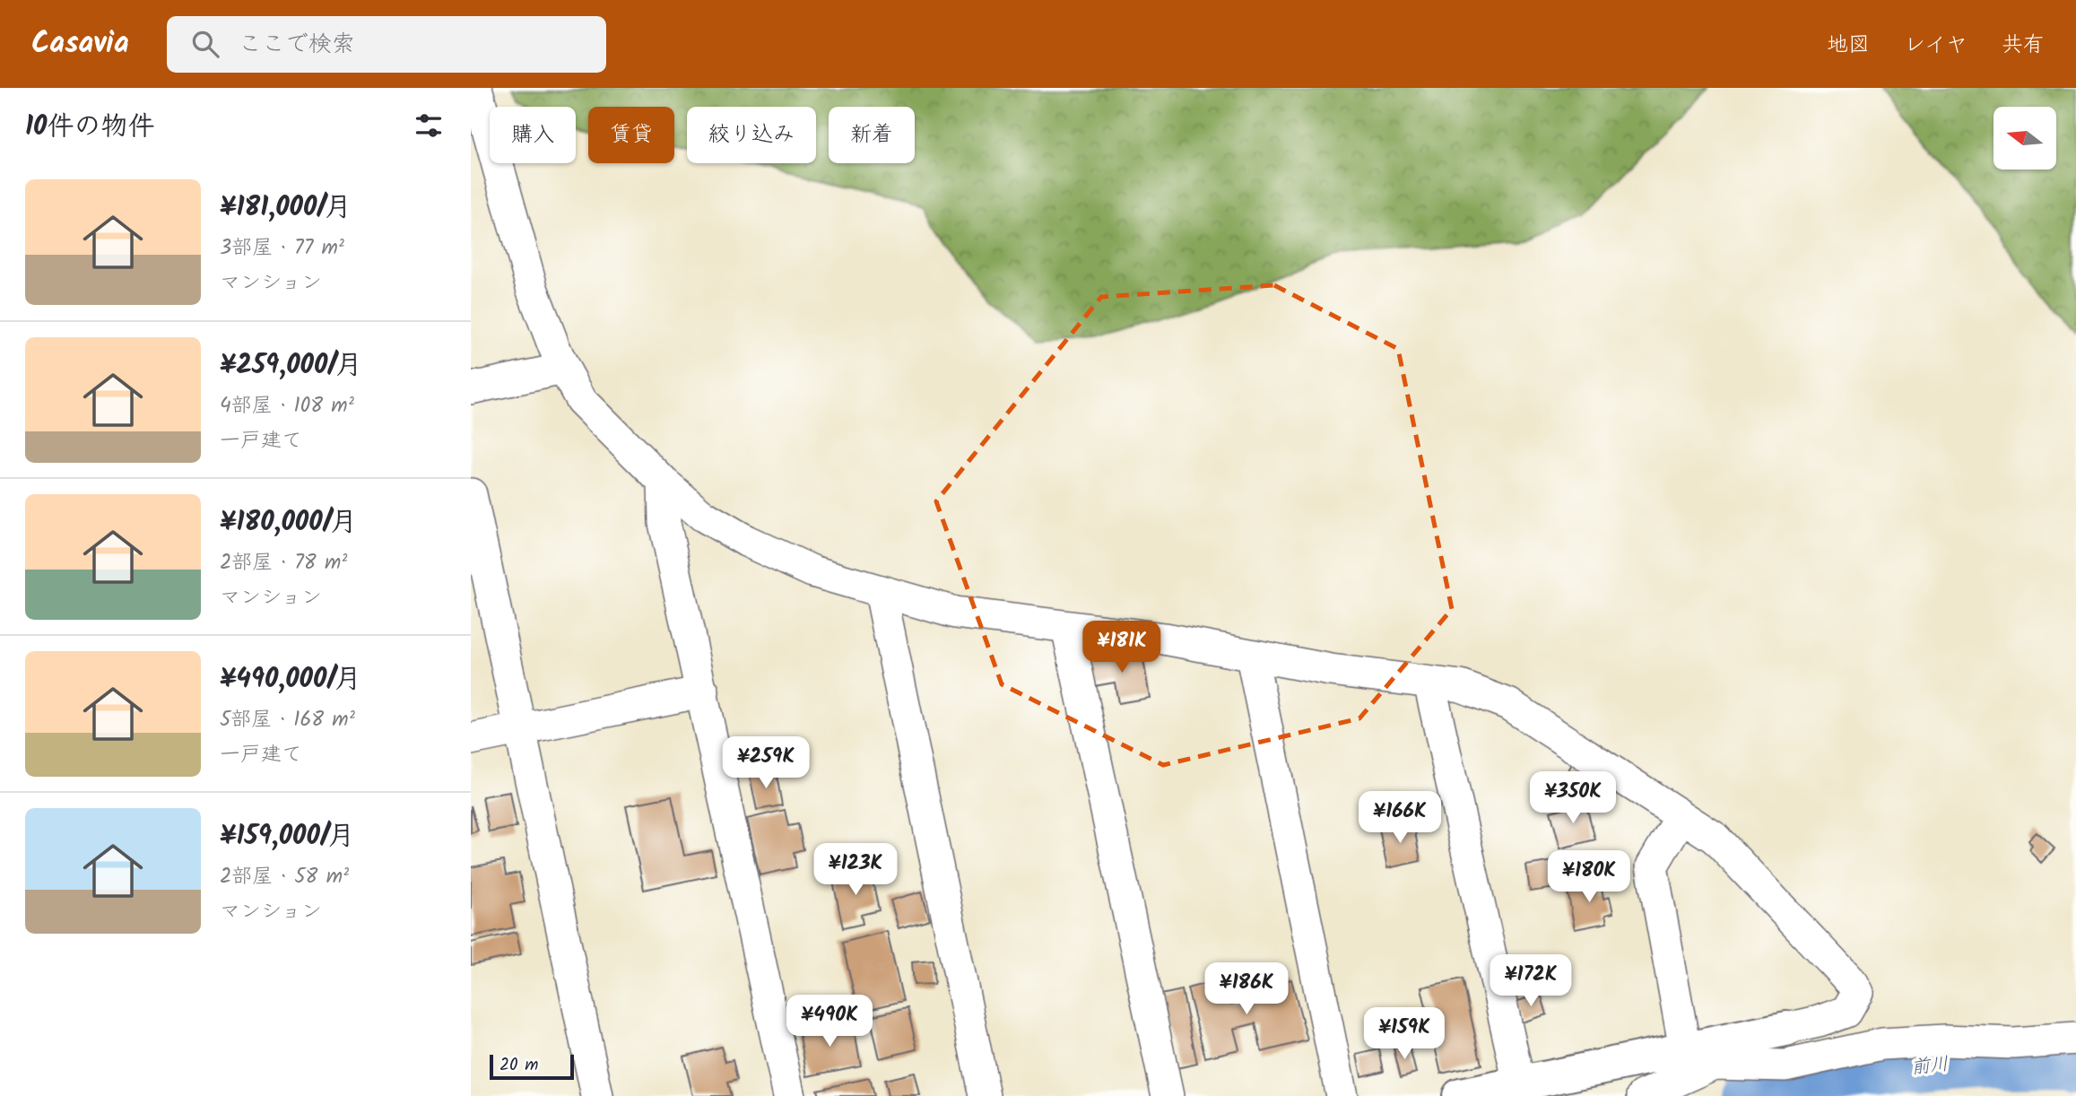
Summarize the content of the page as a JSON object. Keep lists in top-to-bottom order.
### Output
{
  "water": ["前川"],
  "scale_bar": "20 m",
  "north": "left",
  "page": {
    "header": "Casavia",
    "search": "ここで検索",
    "nav": ["地図", "レイヤ", "共有"],
    "heading": "10件の物件",
    "chip": [
      "購入",
      "賃貸",
      "絞り込み",
      "新着"
    ],
    "list": [
      {
        "name": "¥181,000/月",
        "note": "3部屋 · 77 m² · マンション"
      },
      {
        "name": "¥259,000/月",
        "note": "4部屋 · 108 m² · 一戸建て"
      },
      {
        "name": "¥180,000/月",
        "note": "2部屋 · 78 m² · マンション"
      },
      {
        "name": "¥490,000/月",
        "note": "5部屋 · 168 m² · 一戸建て"
      },
      {
        "name": "¥159,000/月",
        "note": "2部屋 · 58 m² · マンション"
      }
    ],
    "price": [
      "¥181K",
      "¥259K",
      "¥350K",
      "¥166K",
      "¥123K",
      "¥180K",
      "¥172K",
      "¥186K",
      "¥490K",
      "¥159K"
    ],
    "scale": "20 m"
  }
}
